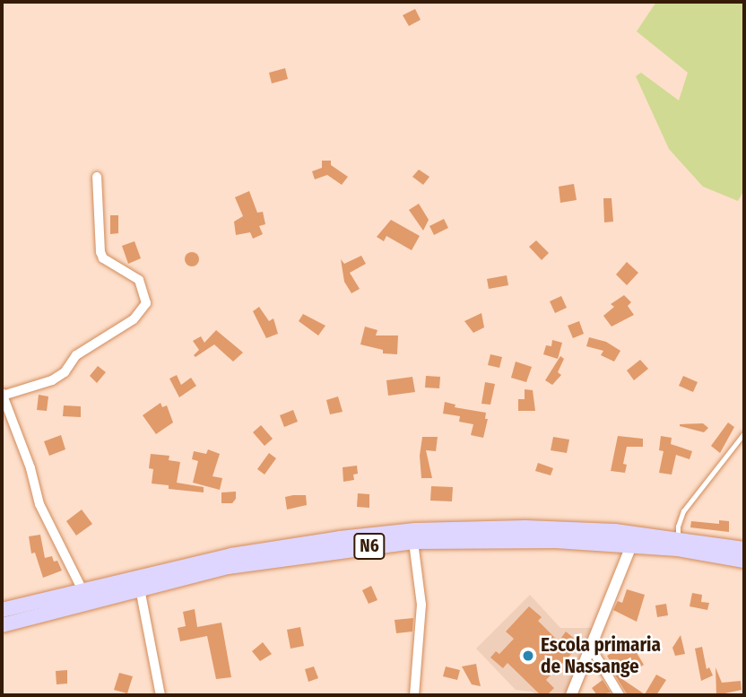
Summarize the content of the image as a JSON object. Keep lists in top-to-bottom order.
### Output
{
  "streets": {
    "highway": ["N6"]
  },
  "places": ["Escola primaria de Nassange"]
}
